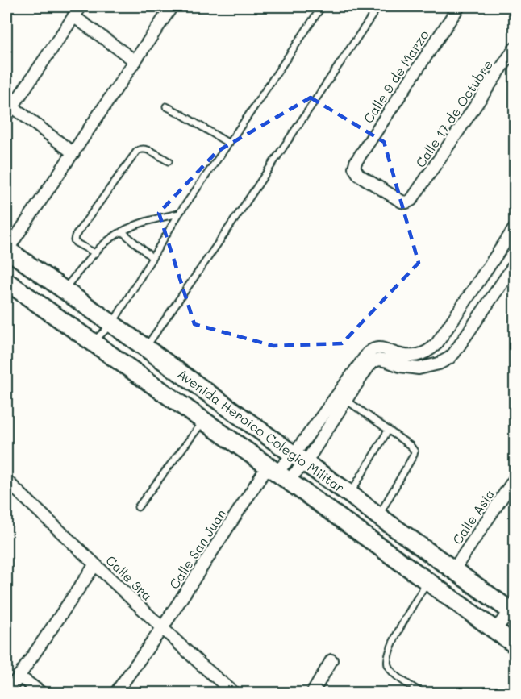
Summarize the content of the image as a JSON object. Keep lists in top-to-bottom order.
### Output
{
  "streets": {
    "main road": ["Avenida Heroico Colegio Militar"],
    "street": [
      "Calle 9 de Marzo",
      "Calle 17 de Octubre",
      "Calle Asia",
      "Calle San Juan",
      "Calle 3ra"
    ]
  },
  "crossings": [
    ["Calle 9 de Marzo", "Calle 17 de Octubre"],
    ["Avenida Heroico Colegio Militar", "Calle Asia"],
    ["Avenida Heroico Colegio Militar", "Calle San Juan"],
    ["Calle San Juan", "Calle 3ra"]
  ]
}
